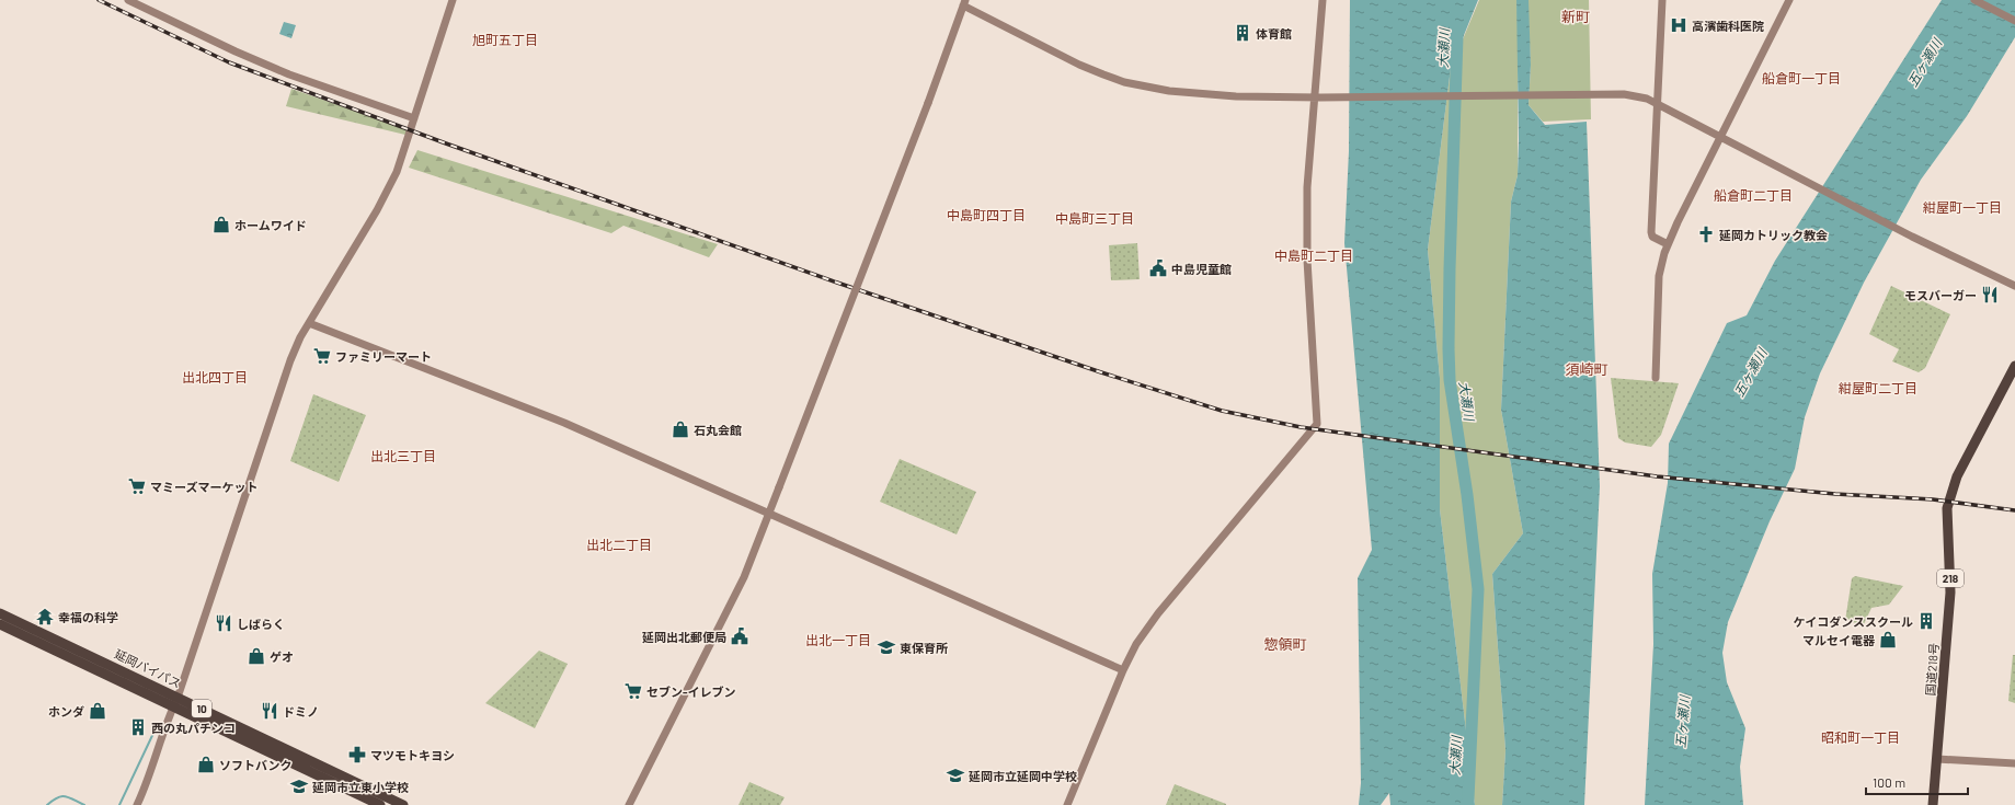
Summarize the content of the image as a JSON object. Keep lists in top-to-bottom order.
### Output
{
  "streets": {
    "highway": [
      "218",
      "延岡バイパス",
      "国道218号",
      "10"
    ]
  },
  "districts": [
    "新町",
    "旭町五丁目",
    "船倉町一丁目",
    "船倉町二丁目",
    "紺屋町一丁目",
    "中島町四丁目",
    "中島町三丁目",
    "中島町二丁目",
    "須崎町",
    "出北四丁目",
    "紺屋町二丁目",
    "出北三丁目",
    "出北二丁目",
    "出北一丁目",
    "惣領町",
    "昭和町一丁目"
  ],
  "water": ["大瀬川", "五ヶ瀬川"],
  "places": {
    "hospital": ["高濱歯科医院"],
    "building": ["体育館", "ケイコダンススクール", "西の丸パチンコ"],
    "shop": [
      "ホームワイド",
      "石丸会館",
      "マルセイ電器",
      "ゲオ",
      "ホンダ",
      "ソフトバンク"
    ],
    "church": ["延岡カトリック教会"],
    "public building": ["中島児童館", "延岡出北郵便局"],
    "restaurant": ["モスバーガー", "しばらく", "ドミノ"],
    "supermarket": ["ファミリーマート", "マミーズマーケット", "セブン-イレブン"],
    "temple": ["幸福の科学"],
    "school or university": ["東保育所", "延岡市立延岡中学校", "延岡市立東小学校"],
    "pharmacy": ["マツモトキヨシ"]
  },
  "scale_bar": "100 m"
}
